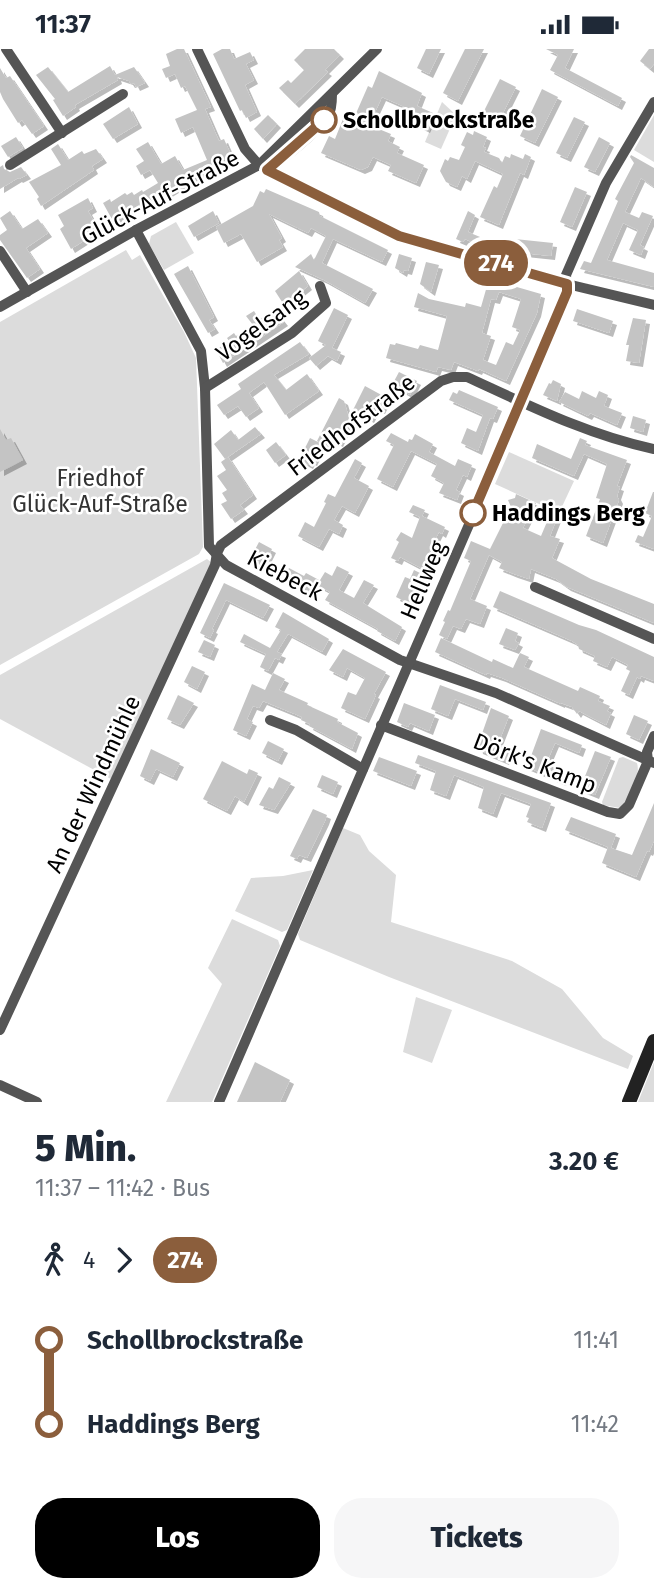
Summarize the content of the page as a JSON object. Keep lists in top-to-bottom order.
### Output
{
  "streets": {
    "street": [
      "Glück-Auf-Straße",
      "Vogelsang",
      "Friedhofstraße",
      "Kiebeck",
      "Hellweg",
      "Dörk's Kamp",
      "An der Windmühle"
    ]
  },
  "crossings": [
    ["Glück-Auf-Straße", "Kiebeck"],
    ["Vogelsang", "Kiebeck"],
    ["Friedhofstraße", "Kiebeck"],
    ["Friedhofstraße", "Hellweg"],
    ["Friedhofstraße", "An der Windmühle"],
    ["Kiebeck", "Hellweg"],
    ["Kiebeck", "Dörk's Kamp"],
    ["Kiebeck", "An der Windmühle"],
    ["Hellweg", "Dörk's Kamp"]
  ],
  "parks": ["Friedhof Glück-Auf-Straße"],
  "places": ["Schollbrockstraße", "Haddings Berg"],
  "lines": ["bus line 274"],
  "page": {
    "status": "11:37",
    "on_map": "274",
    "heading": ["5 Min.", "11:37 – 11:42 · Bus", "3.20 €"],
    "legs": ["4", "274"],
    "list": [
      {
        "name": "Schollbrockstraße",
        "value": "11:41"
      },
      {
        "name": "Haddings Berg",
        "value": "11:42"
      }
    ],
    "buttons": ["Los", "Tickets"]
  }
}
